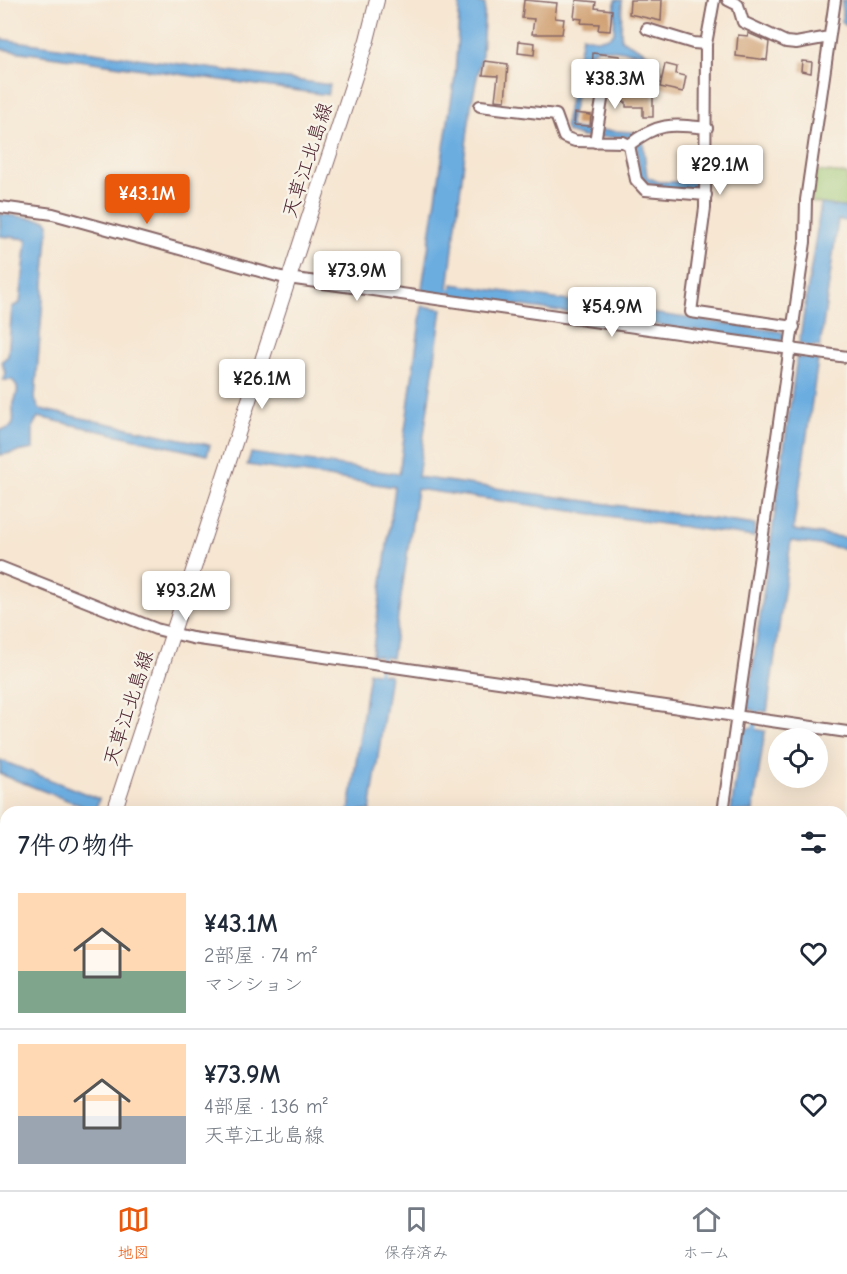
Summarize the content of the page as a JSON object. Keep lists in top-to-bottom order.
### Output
{
  "streets": {
    "street": ["天草江北島線"]
  },
  "page": {
    "price": [
      "¥38.3M",
      "¥29.1M",
      "¥43.1M",
      "¥73.9M",
      "¥54.9M",
      "¥26.1M",
      "¥93.2M"
    ],
    "heading": "7件の物件",
    "list": [
      {
        "name": "¥43.1M",
        "note": "2部屋 · 74 m² · マンション"
      },
      {
        "name": "¥73.9M",
        "note": "4部屋 · 136 m² · 天草江北島線"
      }
    ],
    "tabs": ["地図", "保存済み", "ホーム"]
  }
}
